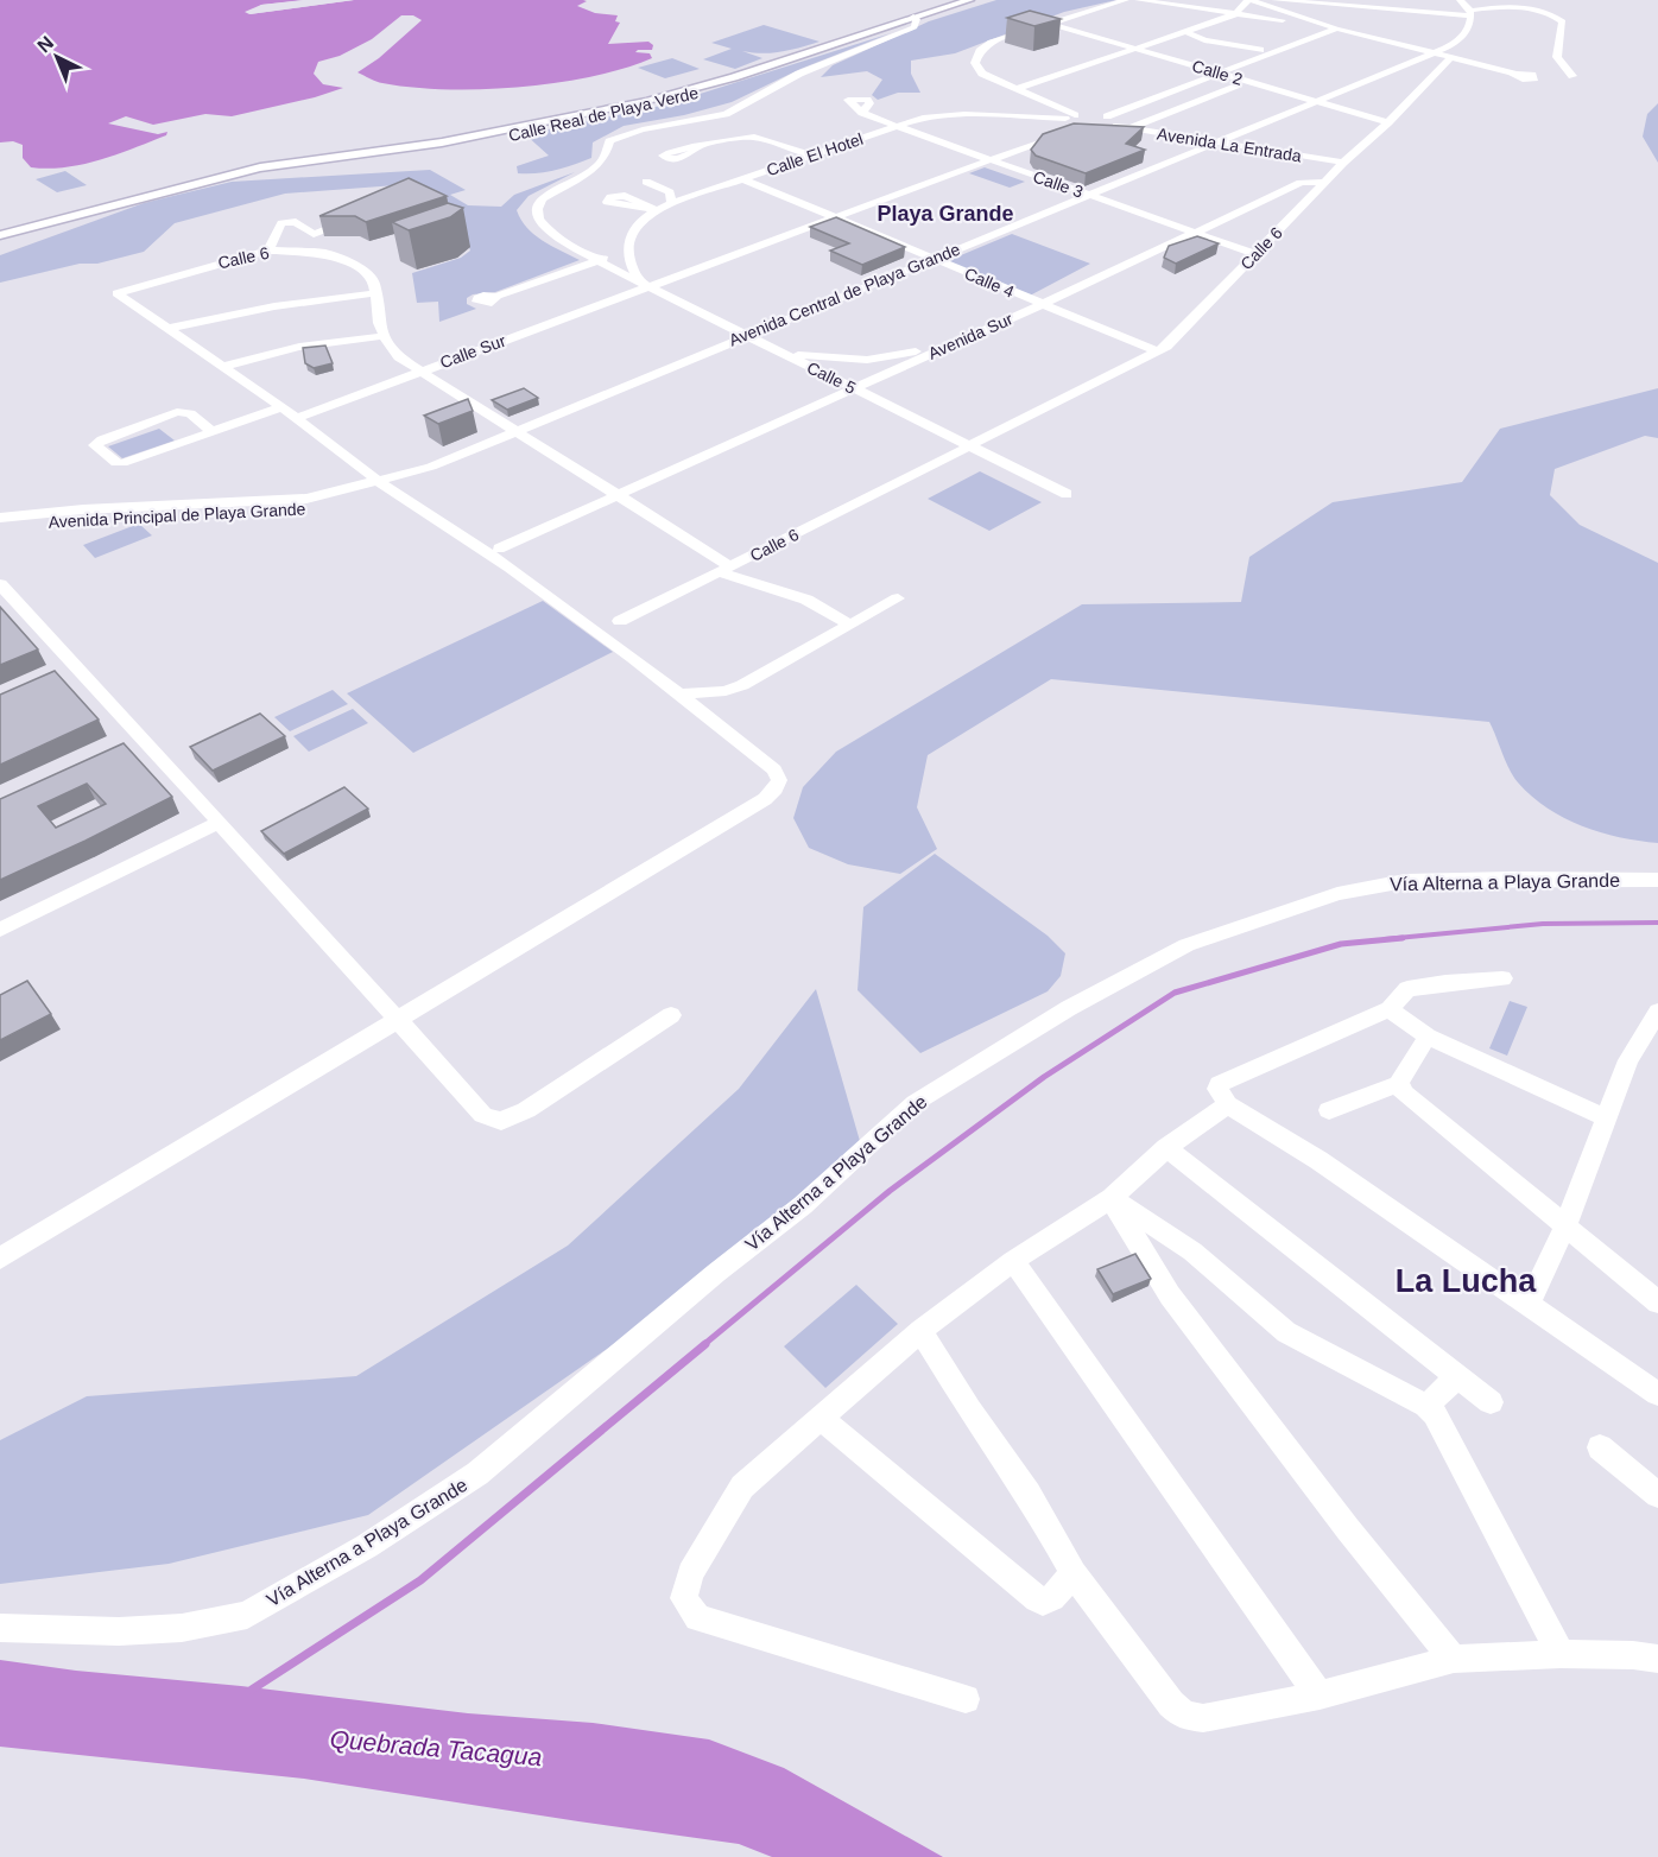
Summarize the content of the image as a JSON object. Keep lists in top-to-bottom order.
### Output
{
  "streets": {
    "street": [
      "Calle 2",
      "Calle Real de Playa Verde",
      "Avenida La Entrada",
      "Calle El Hotel",
      "Calle 3",
      "Calle 6",
      "Calle 4",
      "Avenida Central de Playa Grande",
      "Avenida Sur",
      "Calle Sur",
      "Calle 5",
      "Avenida Principal de Playa Grande",
      "Vía Alterna a Playa Grande"
    ]
  },
  "crossings": [
    ["Calle 2", "Calle 6"],
    ["Calle 2", "Avenida Central de Playa Grande"],
    ["Calle Real de Playa Verde", "Calle 5"],
    ["Avenida La Entrada", "Calle 6"],
    ["Avenida La Entrada", "Avenida Central de Playa Grande"],
    ["Calle El Hotel", "Calle 3"],
    ["Calle El Hotel", "Calle 4"],
    ["Calle El Hotel", "Calle Sur"],
    ["Calle 3", "Calle 6"],
    ["Calle 3", "Avenida Central de Playa Grande"],
    ["Calle 3", "Avenida Sur"],
    ["Calle 3", "Calle Sur"],
    ["Calle 6", "Calle 4"],
    ["Calle 6", "Avenida Central de Playa Grande"],
    ["Calle 6", "Avenida Sur"],
    ["Calle 6", "Calle Sur"],
    ["Calle 6", "Calle 5"],
    ["Calle 4", "Avenida Central de Playa Grande"],
    ["Calle 4", "Avenida Sur"],
    ["Calle 4", "Calle Sur"],
    ["Avenida Central de Playa Grande", "Calle 5"],
    ["Avenida Central de Playa Grande", "Avenida Principal de Playa Grande"],
    ["Avenida Sur", "Calle 5"],
    ["Calle Sur", "Calle 5"]
  ],
  "districts": ["Playa Grande", "La Lucha"],
  "water": ["Quebrada Tacagua"],
  "north": "top left"
}
